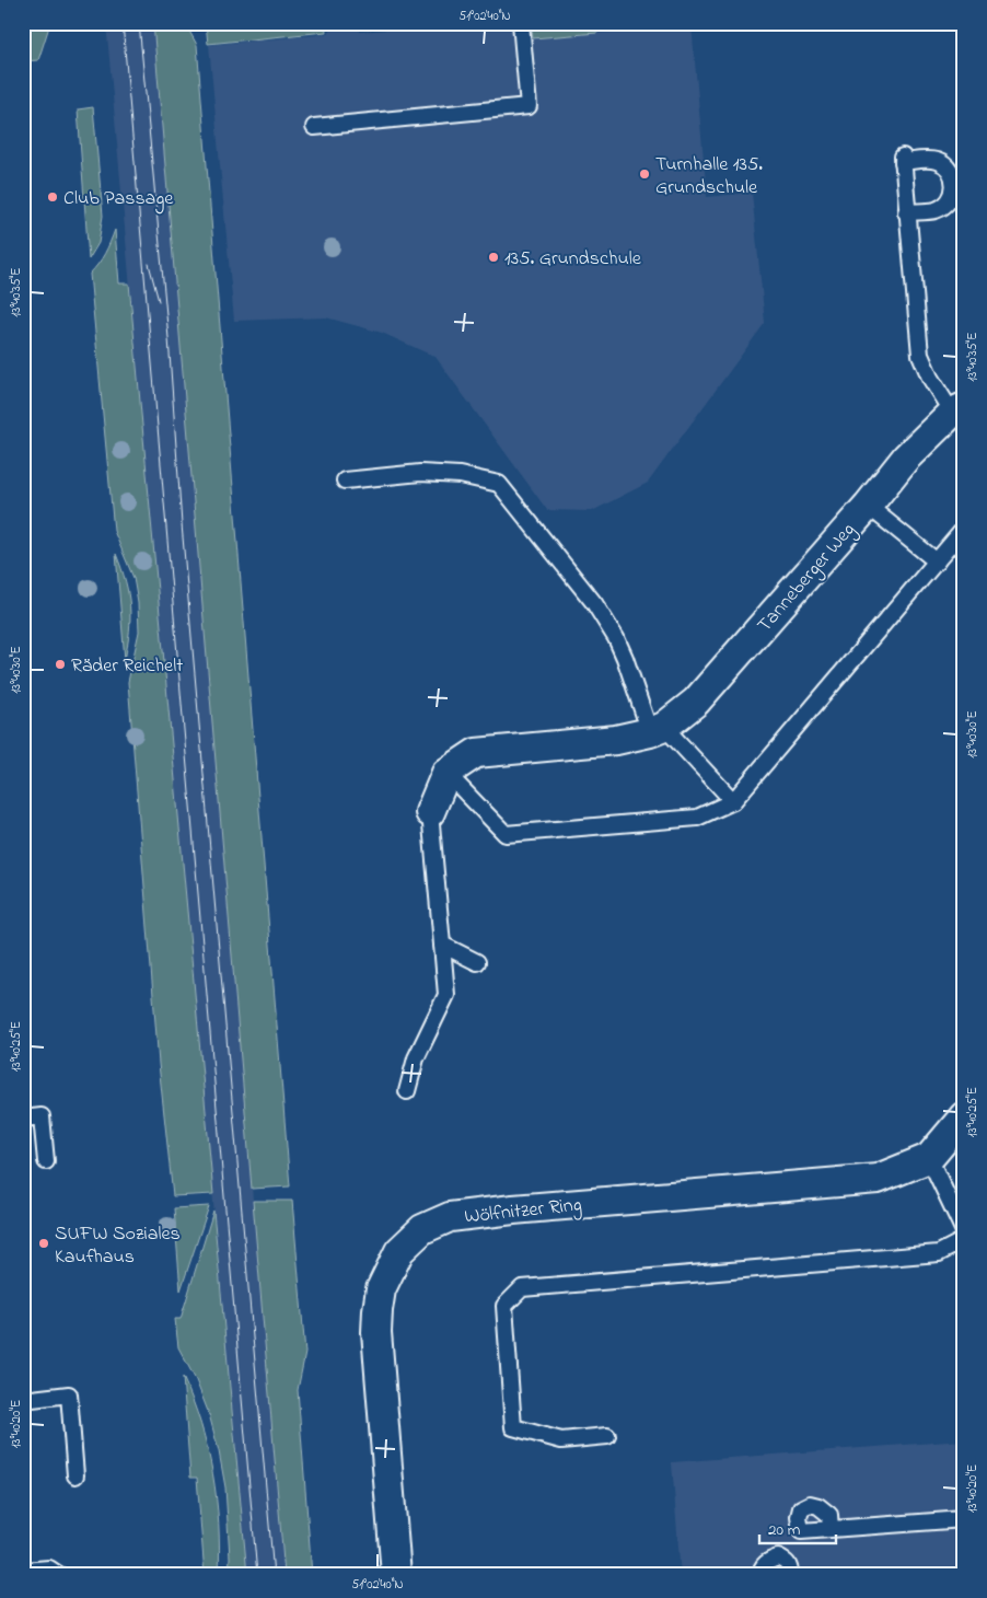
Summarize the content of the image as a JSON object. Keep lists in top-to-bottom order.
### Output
{
  "streets": {
    "street": ["Tanneberger Weg", "Wölfnitzer Ring"]
  },
  "places": [
    "Turnhalle 135. Grundschule",
    "Club Passage",
    "135. Grundschule",
    "Räder Reichelt",
    "SUFW Soziales Kaufhaus"
  ],
  "scale_bar": "20 m",
  "coordinates": [
    "51°02'40\"N",
    "13°40'35\"E",
    "13°40'30\"E",
    "13°40'25\"E",
    "13°40'20\"E"
  ]
}
